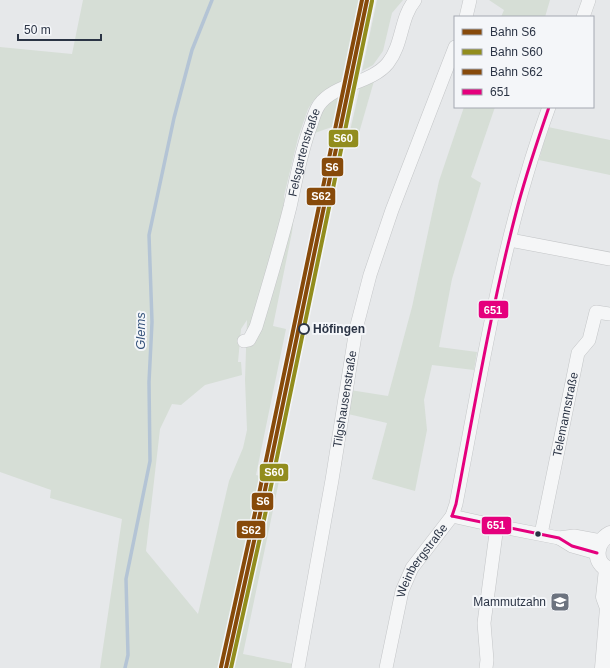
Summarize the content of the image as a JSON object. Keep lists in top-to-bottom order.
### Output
{
  "streets": {
    "street": [
      "Felsgartenstraße",
      "Tilgshausenstraße",
      "Telemannstraße",
      "Weinbergstraße"
    ]
  },
  "water": ["Glems"],
  "places": {
    "other": ["Höfingen"],
    "school or university": ["Mammutzahn"]
  },
  "lines": [
    "rail line S6",
    "rail line S62",
    "rail line S60",
    "transit line 651"
  ],
  "legend": [
    "Bahn S6",
    "Bahn S60",
    "Bahn S62",
    "651"
  ],
  "scale_bar": "50 m"
}
